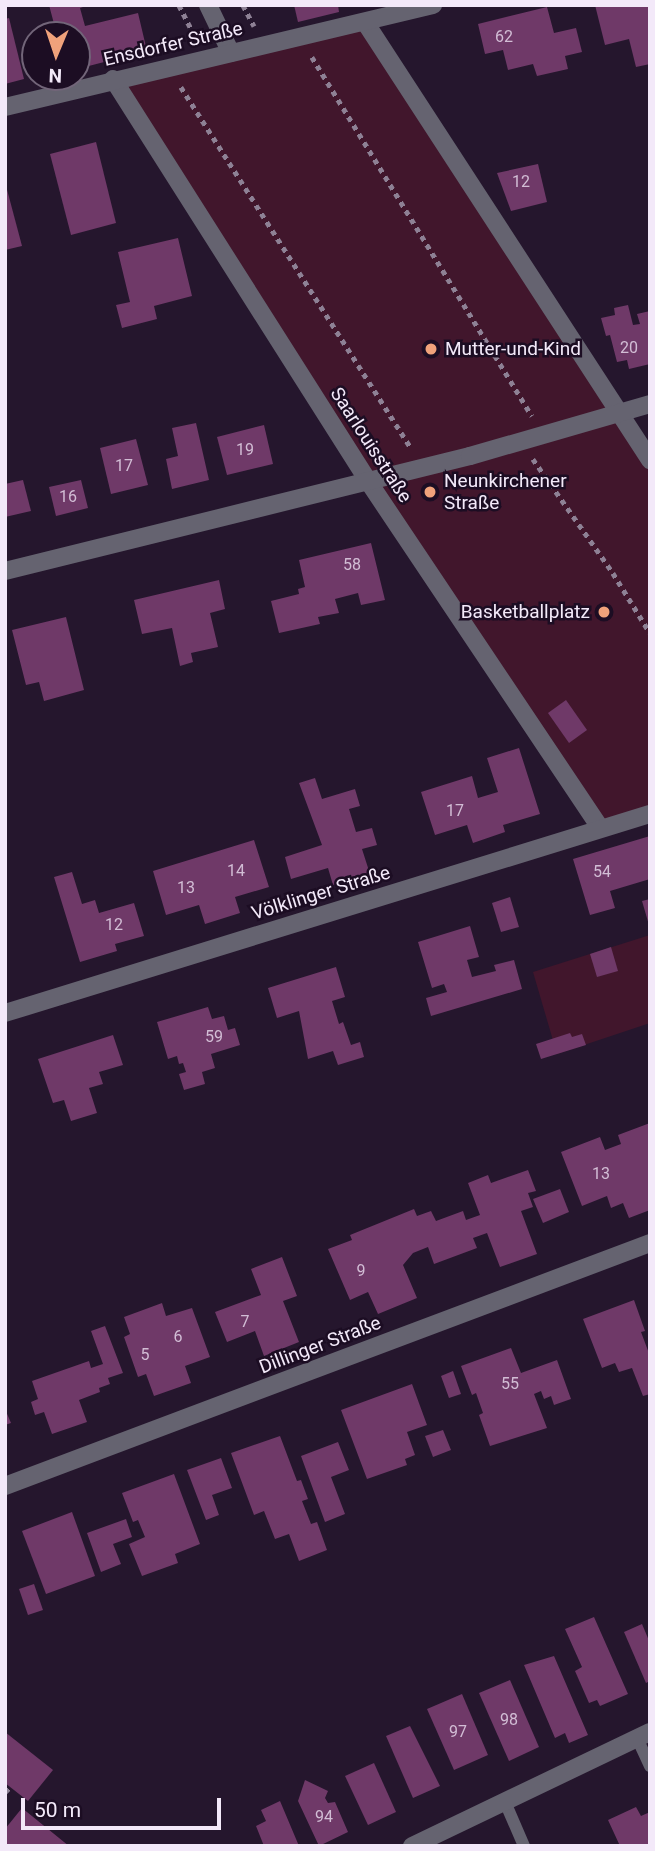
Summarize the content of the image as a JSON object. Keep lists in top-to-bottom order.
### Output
{
  "streets": {
    "street": [
      "Ensdorfer Straße",
      "Saarlouisstraße",
      "Völklinger Straße",
      "Dillinger Straße"
    ]
  },
  "crossings": [
    ["Ensdorfer Straße", "Saarlouisstraße"],
    ["Saarlouisstraße", "Völklinger Straße"]
  ],
  "places": ["Mutter-und-Kind", "Neunkirchener Straße", "Basketballplatz"],
  "house_numbers": [
    "62",
    "12",
    "20",
    "19",
    "17",
    "16",
    "58",
    "17",
    "14",
    "54",
    "13",
    "12",
    "59",
    "13",
    "9",
    "7",
    "6",
    "5",
    "55",
    "98",
    "97",
    "94"
  ],
  "scale_bar": "50 m",
  "north": "bottom"
}
